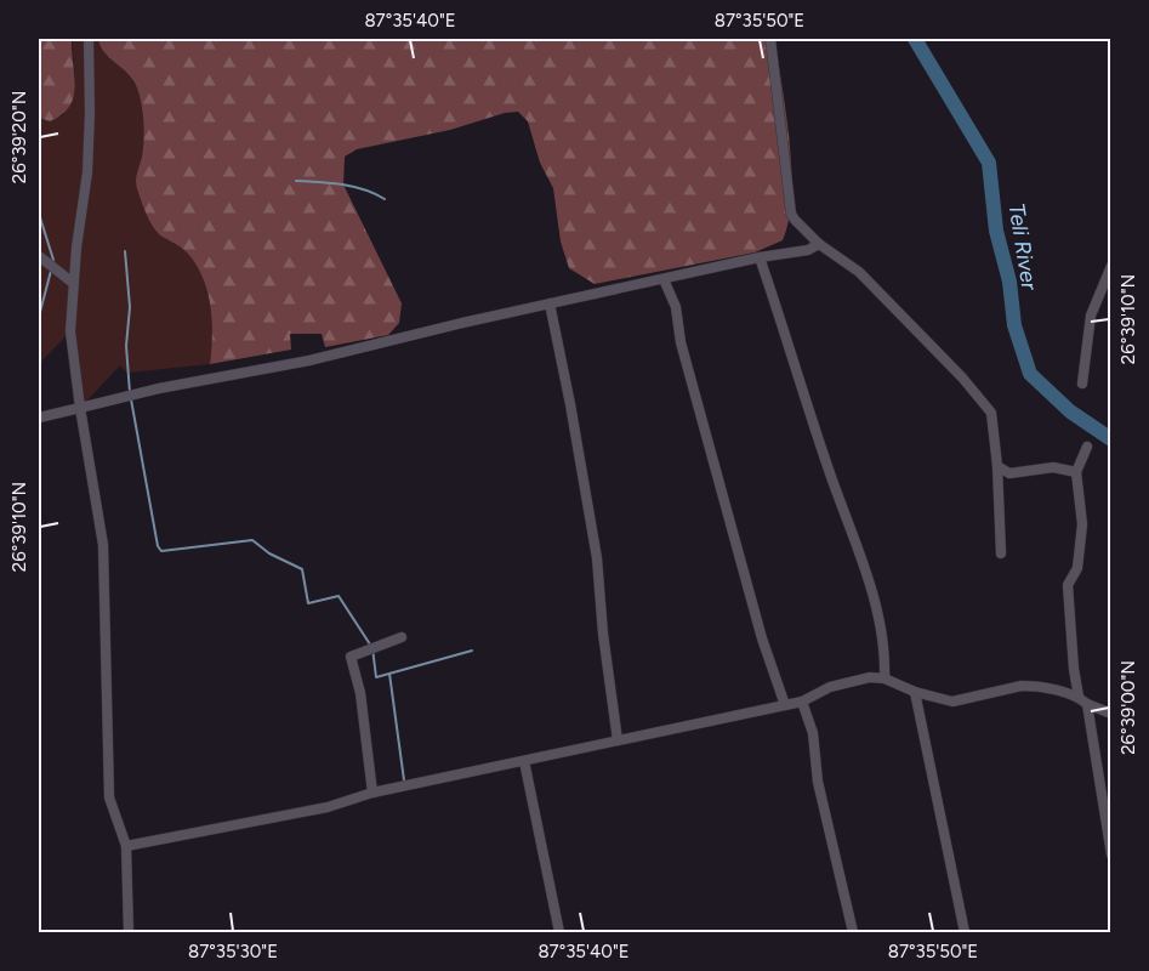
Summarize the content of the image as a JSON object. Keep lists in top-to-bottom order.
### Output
{
  "water": ["Teli River"],
  "coordinates": [
    "87°35'40\"E",
    "87°35'50\"E",
    "26°39'20\"N",
    "26°39'10\"N",
    "26°39'00\"N",
    "87°35'30\"E"
  ]
}
